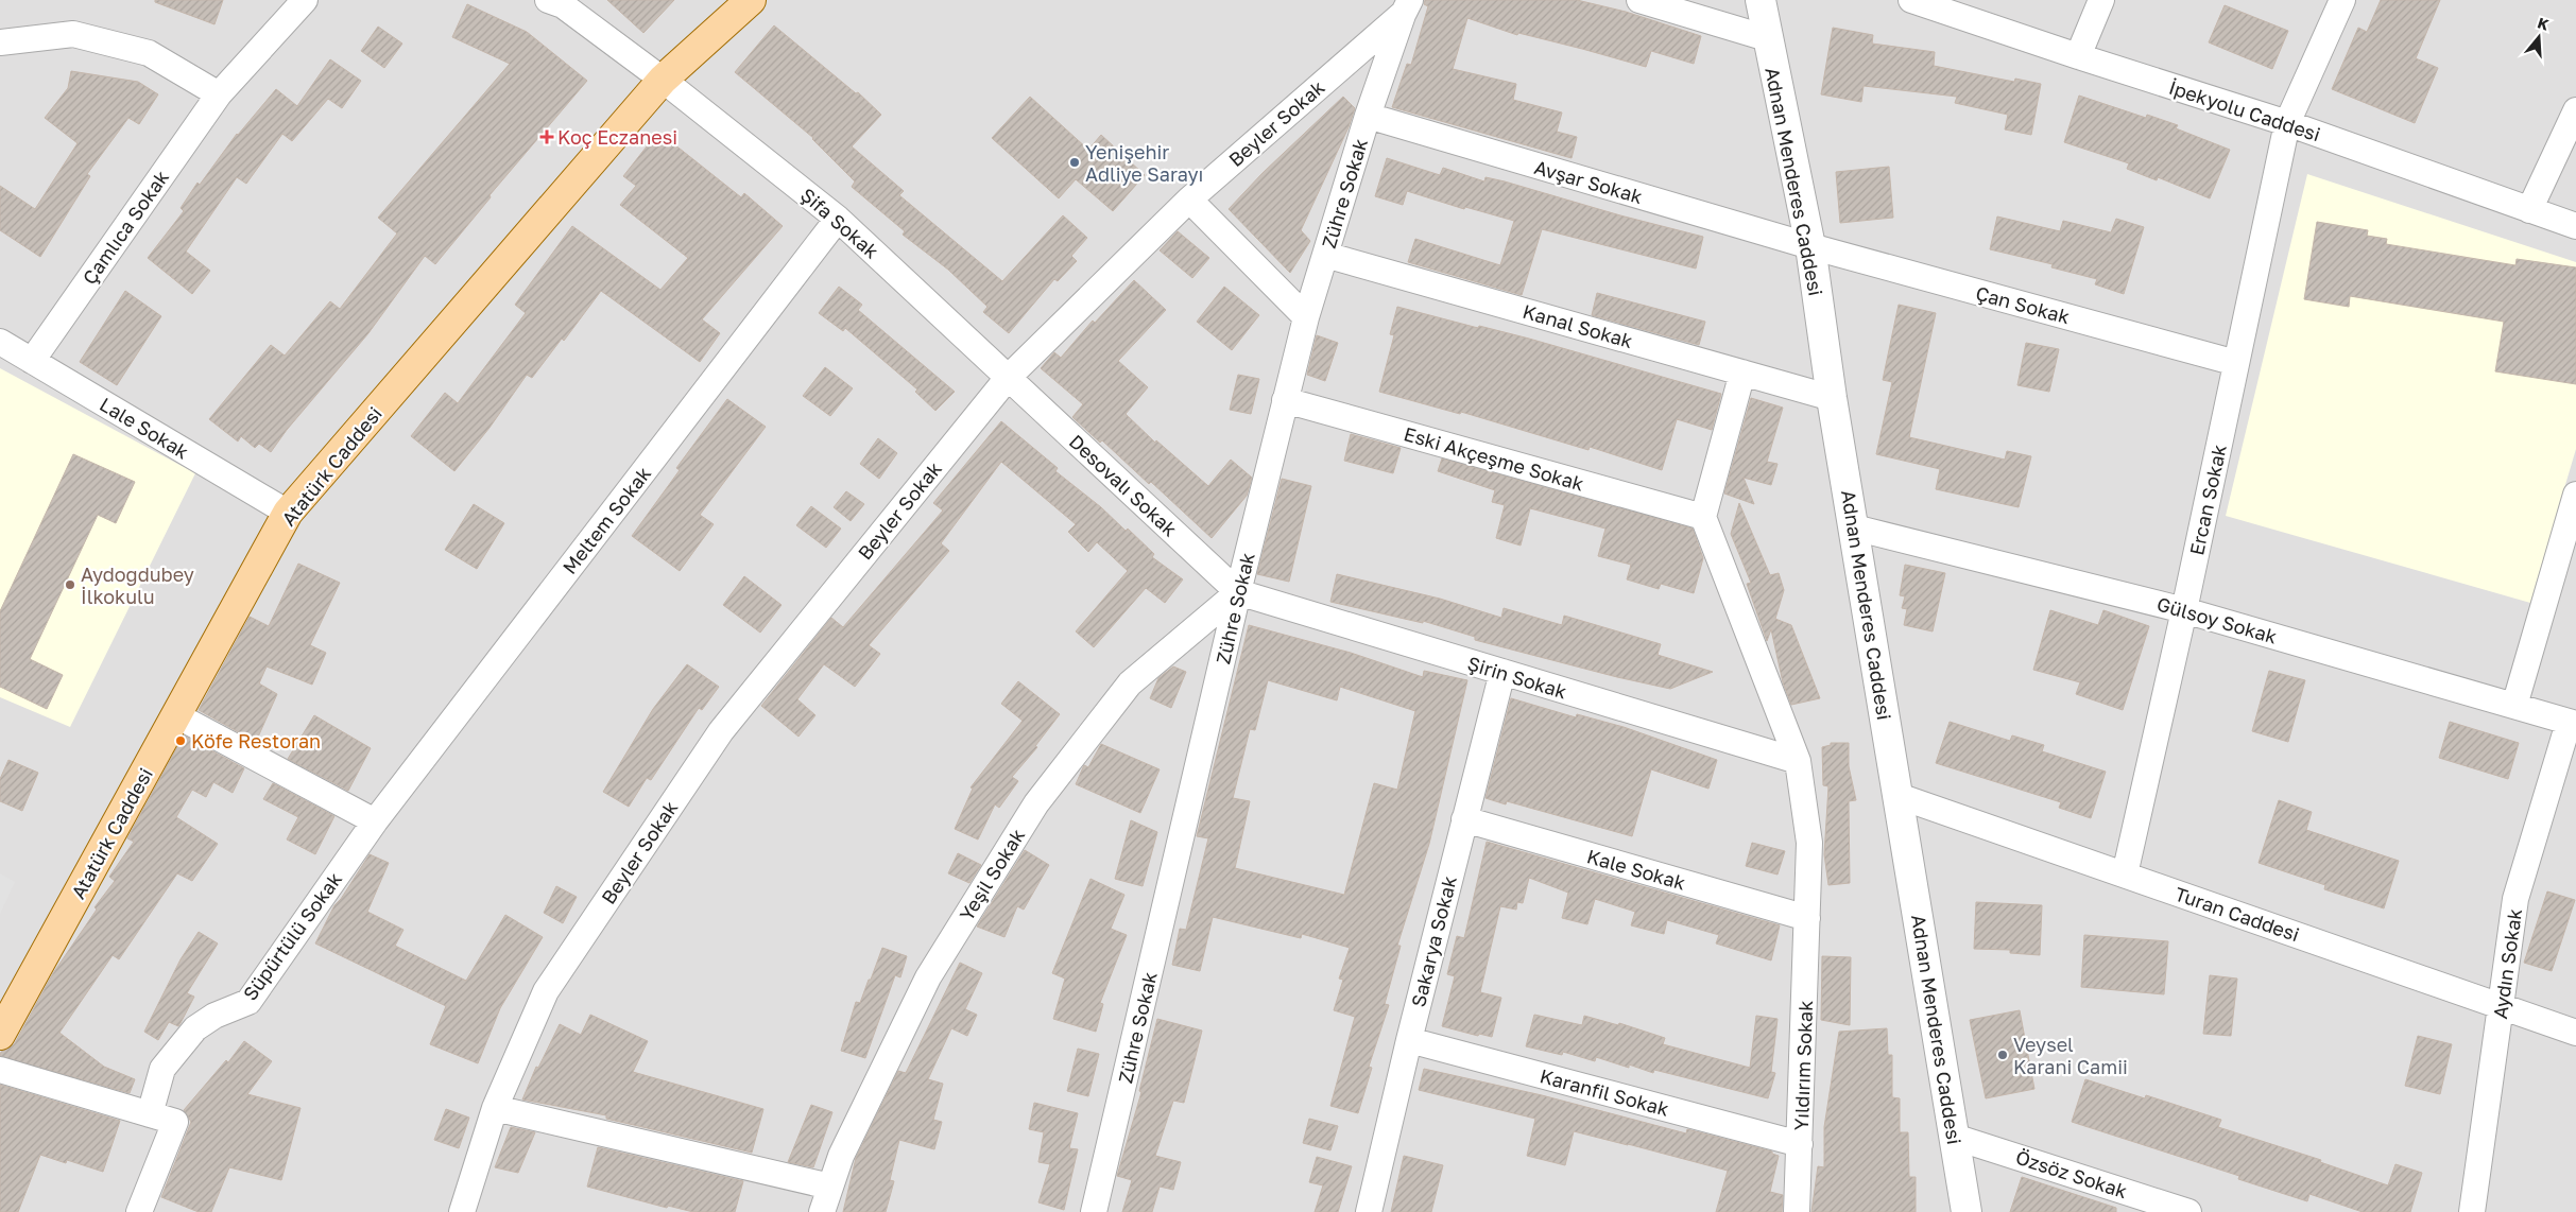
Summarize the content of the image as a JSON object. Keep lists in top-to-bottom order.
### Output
{
  "streets": {
    "main road": ["Atatürk Caddesi"],
    "street": [
      "İpekyolu Caddesi",
      "Beyler Sokak",
      "Avşar Sokak",
      "Adnan Menderes Caddesi",
      "Zühre Sokak",
      "Şifa Sokak",
      "Çamlıca Sokak",
      "Çan Sokak",
      "Kanal Sokak",
      "Lale Sokak",
      "Eski Akçeşme Sokak",
      "Desovalı Sokak",
      "Ercan Sokak",
      "Meltem Sokak",
      "Gülsoy Sokak",
      "Şirin Sokak",
      "Kale Sokak",
      "Yeşil Sokak",
      "Turan Caddesi",
      "Süpürtülü Sokak",
      "Sakarya Sokak",
      "Aydın Sokak",
      "Yıldırım Sokak",
      "Karanfil Sokak",
      "Özsöz Sokak"
    ]
  },
  "crossings": [
    ["İpekyolu Caddesi", "Ercan Sokak"],
    ["Beyler Sokak", "Zühre Sokak"],
    ["Beyler Sokak", "Şifa Sokak"],
    ["Beyler Sokak", "Desovalı Sokak"],
    ["Avşar Sokak", "Adnan Menderes Caddesi"],
    ["Avşar Sokak", "Zühre Sokak"],
    ["Avşar Sokak", "Çan Sokak"],
    ["Adnan Menderes Caddesi", "Çan Sokak"],
    ["Adnan Menderes Caddesi", "Kanal Sokak"],
    ["Adnan Menderes Caddesi", "Gülsoy Sokak"],
    ["Adnan Menderes Caddesi", "Turan Caddesi"],
    ["Adnan Menderes Caddesi", "Özsöz Sokak"],
    ["Zühre Sokak", "Kanal Sokak"],
    ["Zühre Sokak", "Eski Akçeşme Sokak"],
    ["Zühre Sokak", "Desovalı Sokak"],
    ["Zühre Sokak", "Şirin Sokak"],
    ["Zühre Sokak", "Yeşil Sokak"],
    ["Şifa Sokak", "Atatürk Caddesi"],
    ["Şifa Sokak", "Desovalı Sokak"],
    ["Şifa Sokak", "Meltem Sokak"],
    ["Çamlıca Sokak", "Lale Sokak"],
    ["Çan Sokak", "Ercan Sokak"],
    ["Lale Sokak", "Atatürk Caddesi"],
    ["Desovalı Sokak", "Şirin Sokak"],
    ["Desovalı Sokak", "Yeşil Sokak"],
    ["Ercan Sokak", "Gülsoy Sokak"],
    ["Ercan Sokak", "Turan Caddesi"],
    ["Meltem Sokak", "Süpürtülü Sokak"],
    ["Gülsoy Sokak", "Aydın Sokak"],
    ["Şirin Sokak", "Yeşil Sokak"],
    ["Şirin Sokak", "Sakarya Sokak"],
    ["Kale Sokak", "Sakarya Sokak"],
    ["Kale Sokak", "Yıldırım Sokak"],
    ["Turan Caddesi", "Aydın Sokak"],
    ["Sakarya Sokak", "Karanfil Sokak"],
    ["Yıldırım Sokak", "Karanfil Sokak"]
  ],
  "places": {
    "health": ["Koç Eczanesi"],
    "other": [
      "Yenişehir Adliye Sarayı",
      "Aydoğdubey İlkokulu",
      "Köfe Restoran",
      "Veysel Karani Camii"
    ]
  },
  "north": "top"
}
